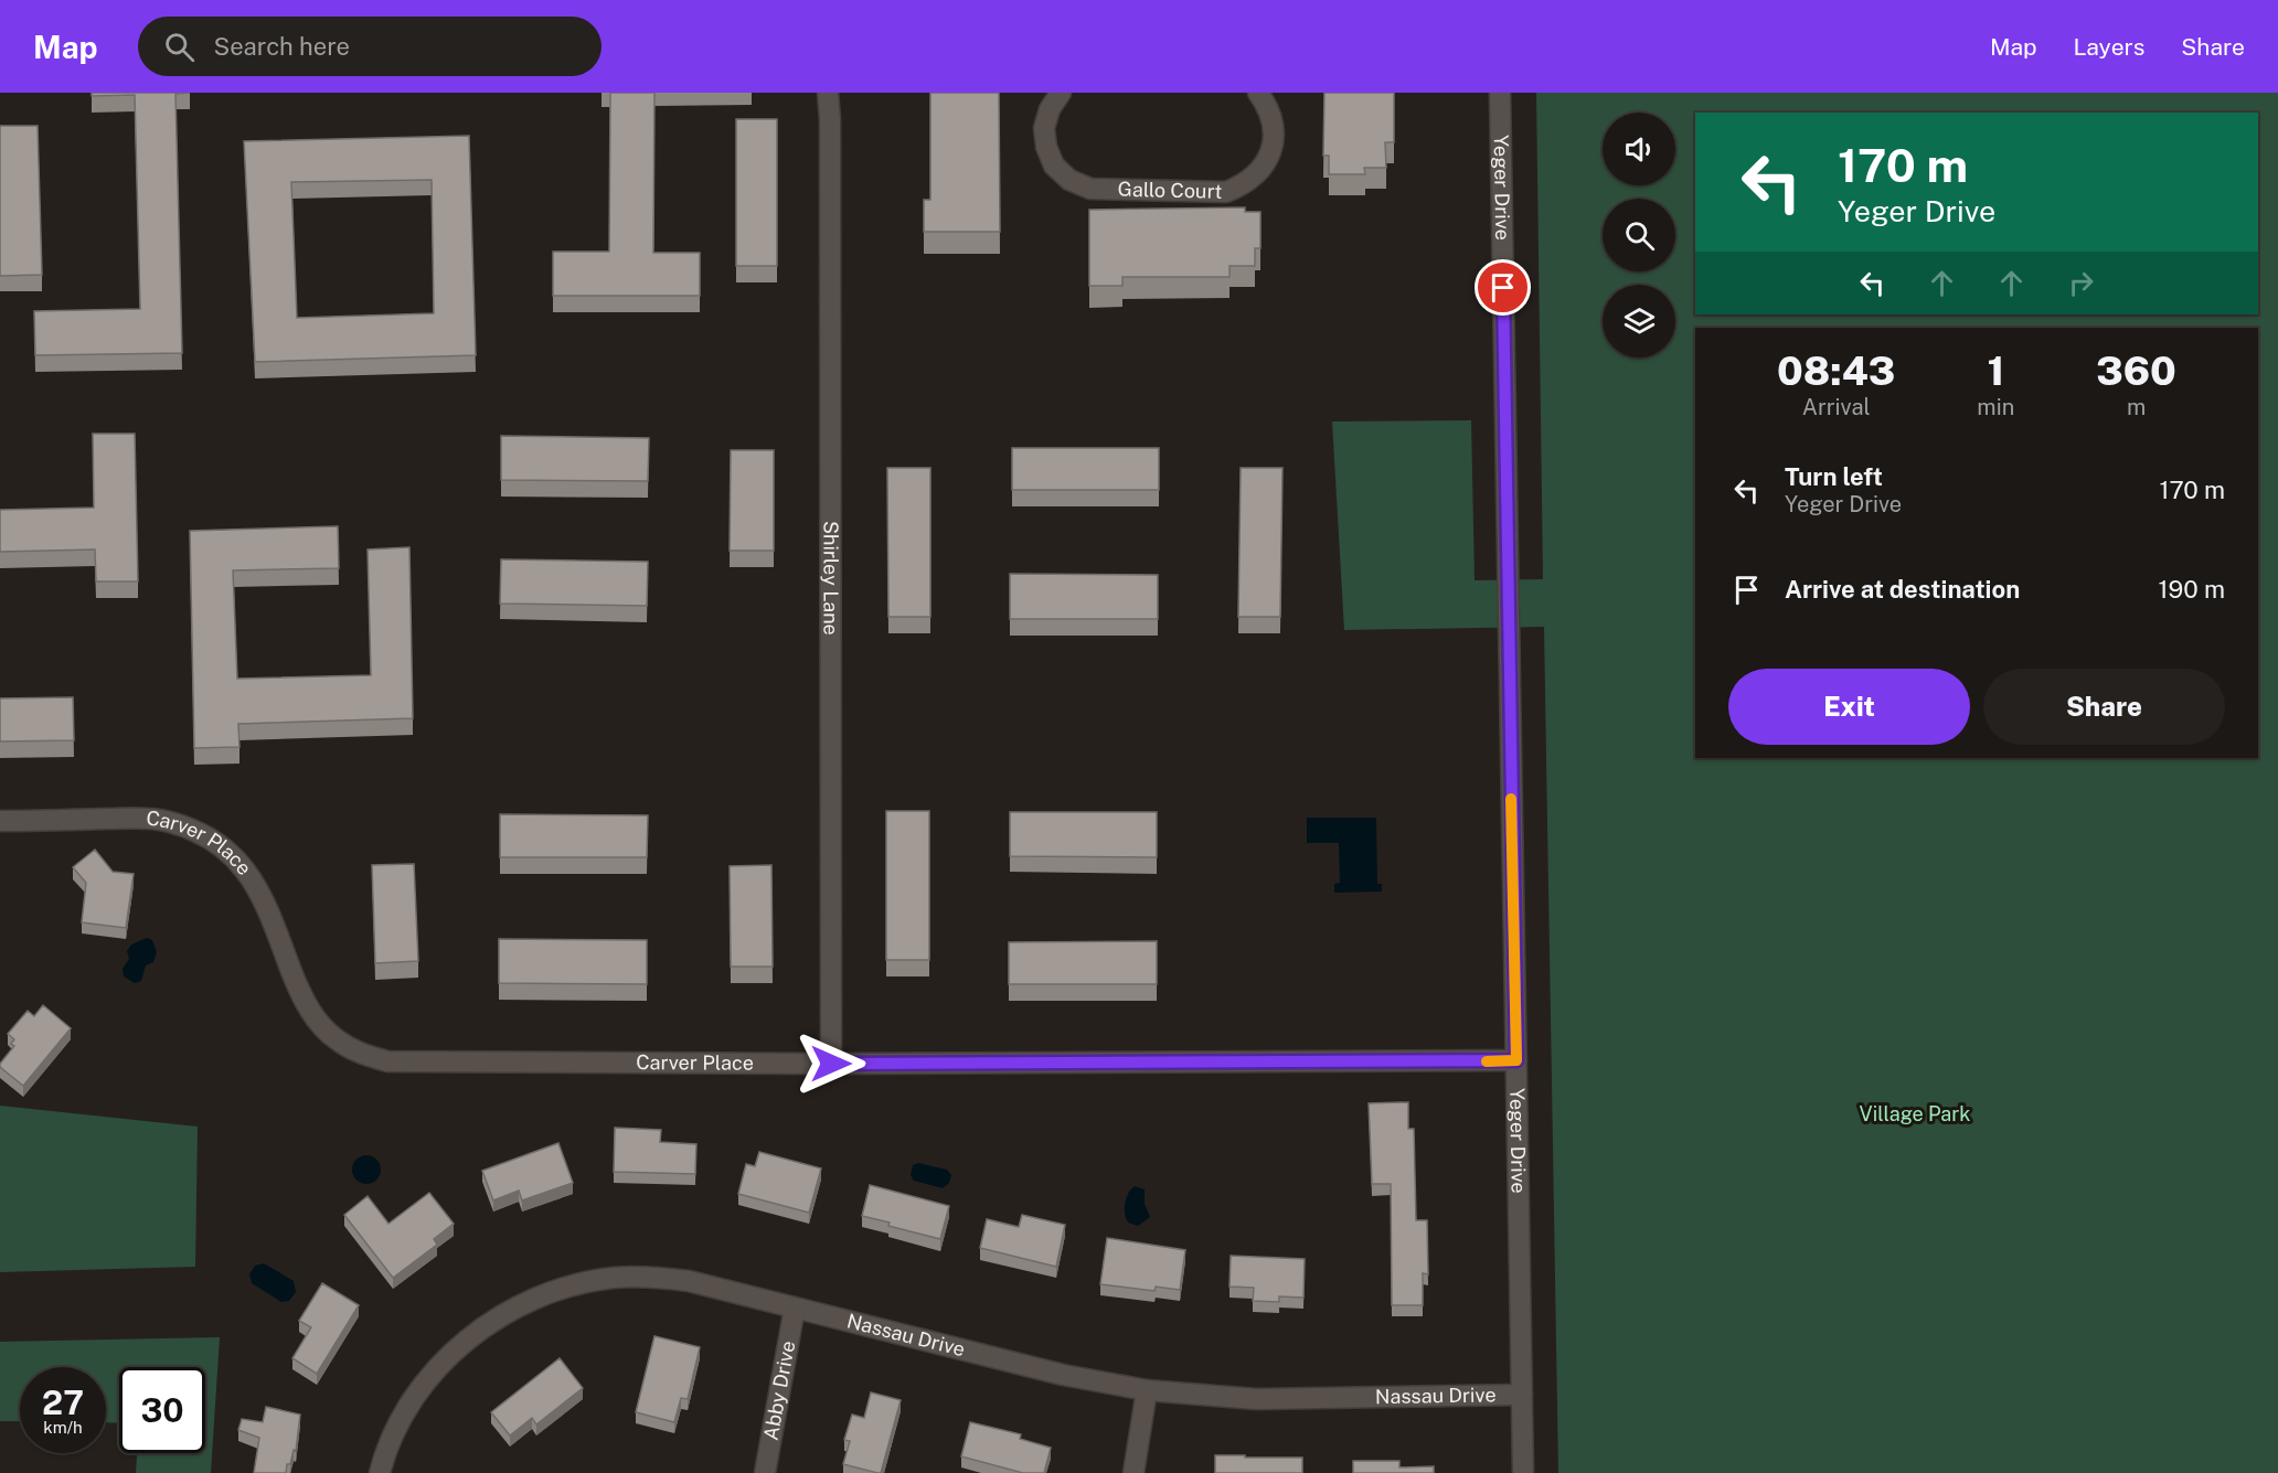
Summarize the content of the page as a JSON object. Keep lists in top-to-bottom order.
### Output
{
  "streets": {
    "street": [
      "Yeger Drive",
      "Gallo Court",
      "Shirley Lane",
      "Carver Place",
      "Nassau Drive",
      "Abby Drive"
    ]
  },
  "crossings": [
    ["Yeger Drive", "Carver Place"],
    ["Yeger Drive", "Nassau Drive"],
    ["Shirley Lane", "Carver Place"],
    ["Nassau Drive", "Abby Drive"]
  ],
  "parks": ["Village Park"],
  "page": {
    "header": "Map",
    "search": "Search here",
    "nav": ["Map", "Layers", "Share"],
    "turn": ["170 m", "Yeger Drive"],
    "eta": [
      "08:43",
      "Arrival",
      "1",
      "min",
      "360",
      "m"
    ],
    "list": [
      {
        "name": "Turn left",
        "note": "Yeger Drive",
        "value": "170 m"
      },
      {
        "name": "Arrive at destination",
        "value": "190 m"
      }
    ],
    "buttons": ["Exit", "Share"],
    "speed": "27 km/h",
    "limit": "30"
  }
}
